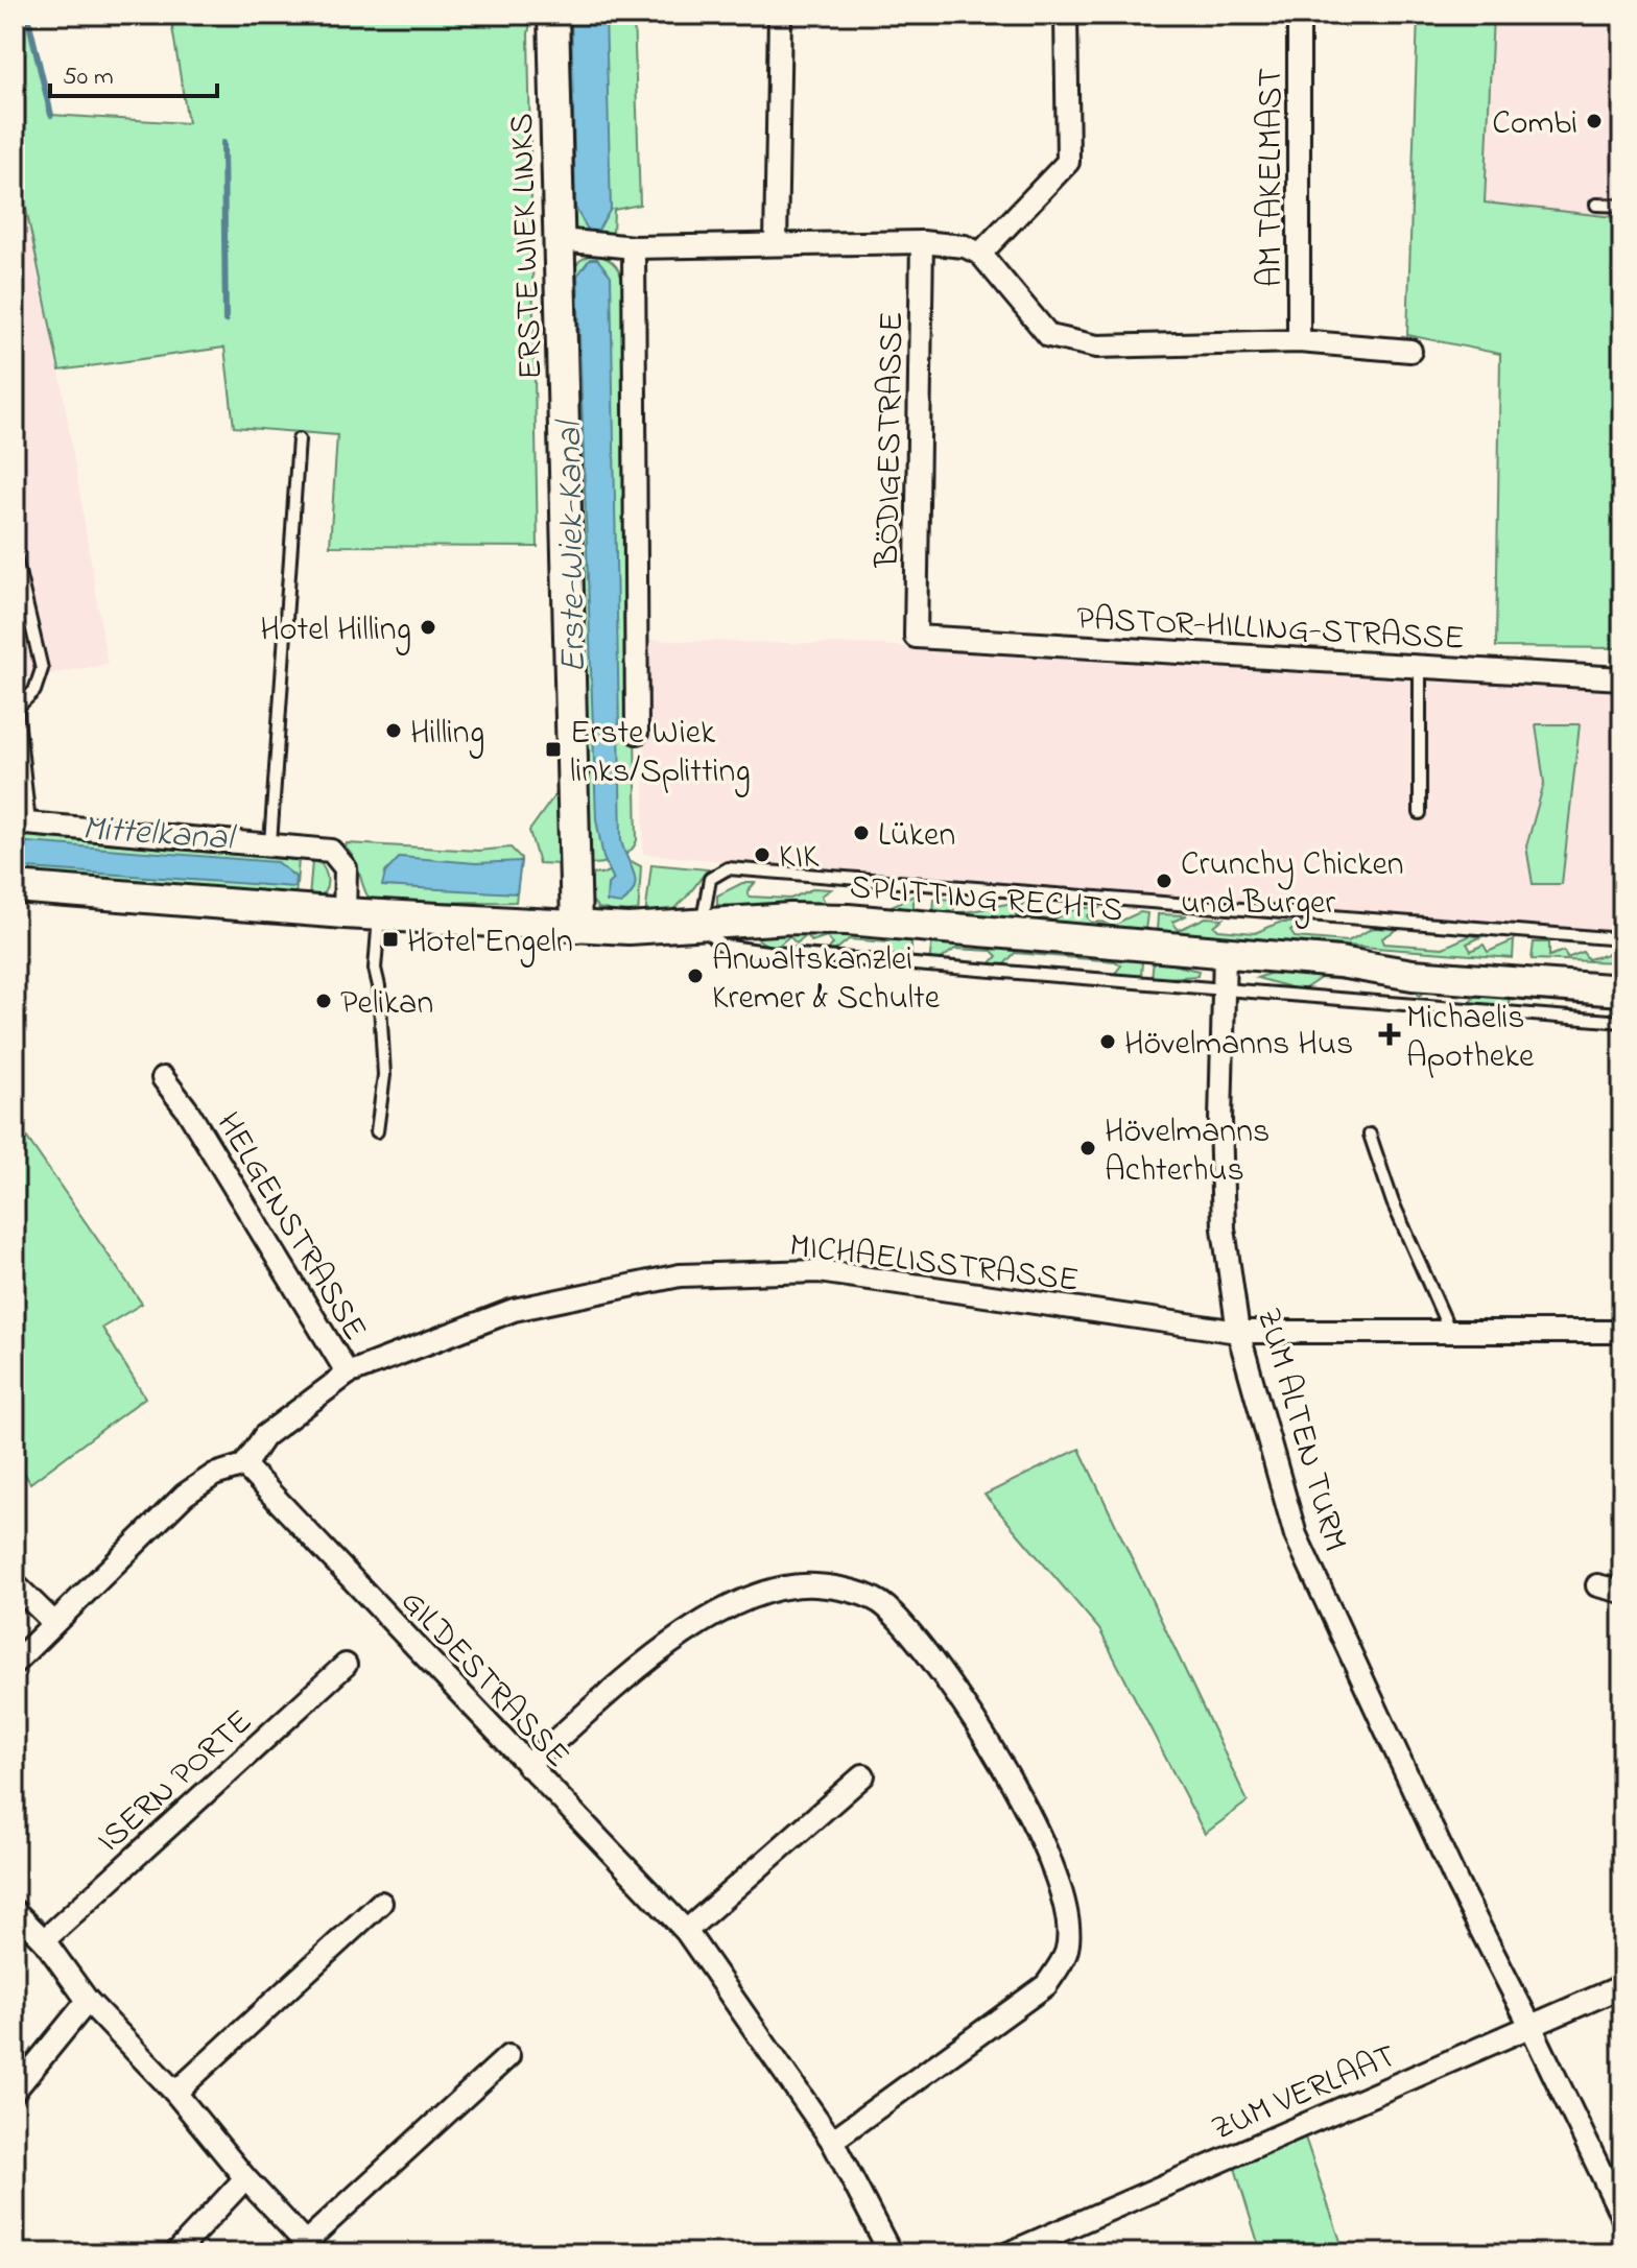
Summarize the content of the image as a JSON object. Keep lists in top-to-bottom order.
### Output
{
  "streets": {
    "main road": ["ERSTE WIEK LINKS", "SPLITTING RECHTS"],
    "street": [
      "AM TAKELMAST",
      "BÖDIGESTRASSE",
      "PASTOR-HILLING-STRASSE",
      "HELGENSTRASSE",
      "MICHAELISSTRASSE",
      "ZUM ALTEN TURM",
      "GILDESTRASSE",
      "ISERN PORTE",
      "ZUM VERLAAT"
    ]
  },
  "crossings": [
    ["ERSTE WIEK LINKS", "SPLITTING RECHTS"],
    ["BÖDIGESTRASSE", "PASTOR-HILLING-STRASSE"],
    ["SPLITTING RECHTS", "ZUM ALTEN TURM"],
    ["HELGENSTRASSE", "MICHAELISSTRASSE"],
    ["MICHAELISSTRASSE", "ZUM ALTEN TURM"],
    ["MICHAELISSTRASSE", "GILDESTRASSE"],
    ["ZUM ALTEN TURM", "ZUM VERLAAT"]
  ],
  "water": ["Erste-Wiek-Kanal", "Mittelkanal"],
  "places": {
    "other": [
      "Combi",
      "Hotel Hilling",
      "Hilling",
      "Lüken",
      "KIK",
      "Crunchy Chicken und Burger",
      "Anwaltskanzlei Kremer & Schulte",
      "Pelikan",
      "Hövelmanns Hus",
      "Hövelmanns Achterhus"
    ],
    "transit": ["Erste Wiek links/Splitting", "Hotel Engeln"],
    "health": ["Michaelis Apotheke"]
  },
  "scale_bar": "50 m"
}
